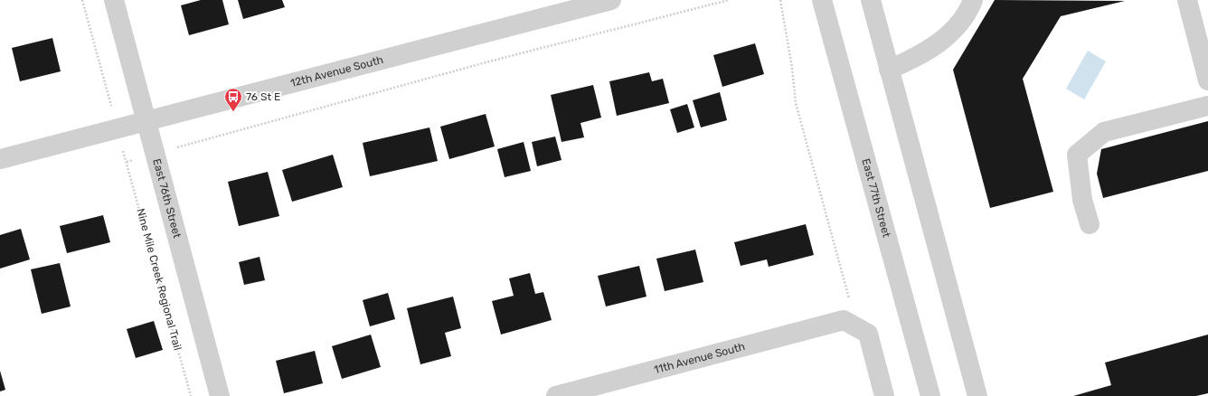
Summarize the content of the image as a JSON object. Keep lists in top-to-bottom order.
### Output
{
  "streets": {
    "street": [
      "12th Avenue South",
      "East 76th Street",
      "East 77th Street",
      "11th Avenue South"
    ],
    "path": ["Nine Mile Creek Regional Trail"]
  },
  "crossings": [
    ["12th Avenue South", "East 76th Street"],
    ["East 76th Street", "Nine Mile Creek Regional Trail"]
  ],
  "places": {
    "bus stop": ["76 St E"]
  }
}
